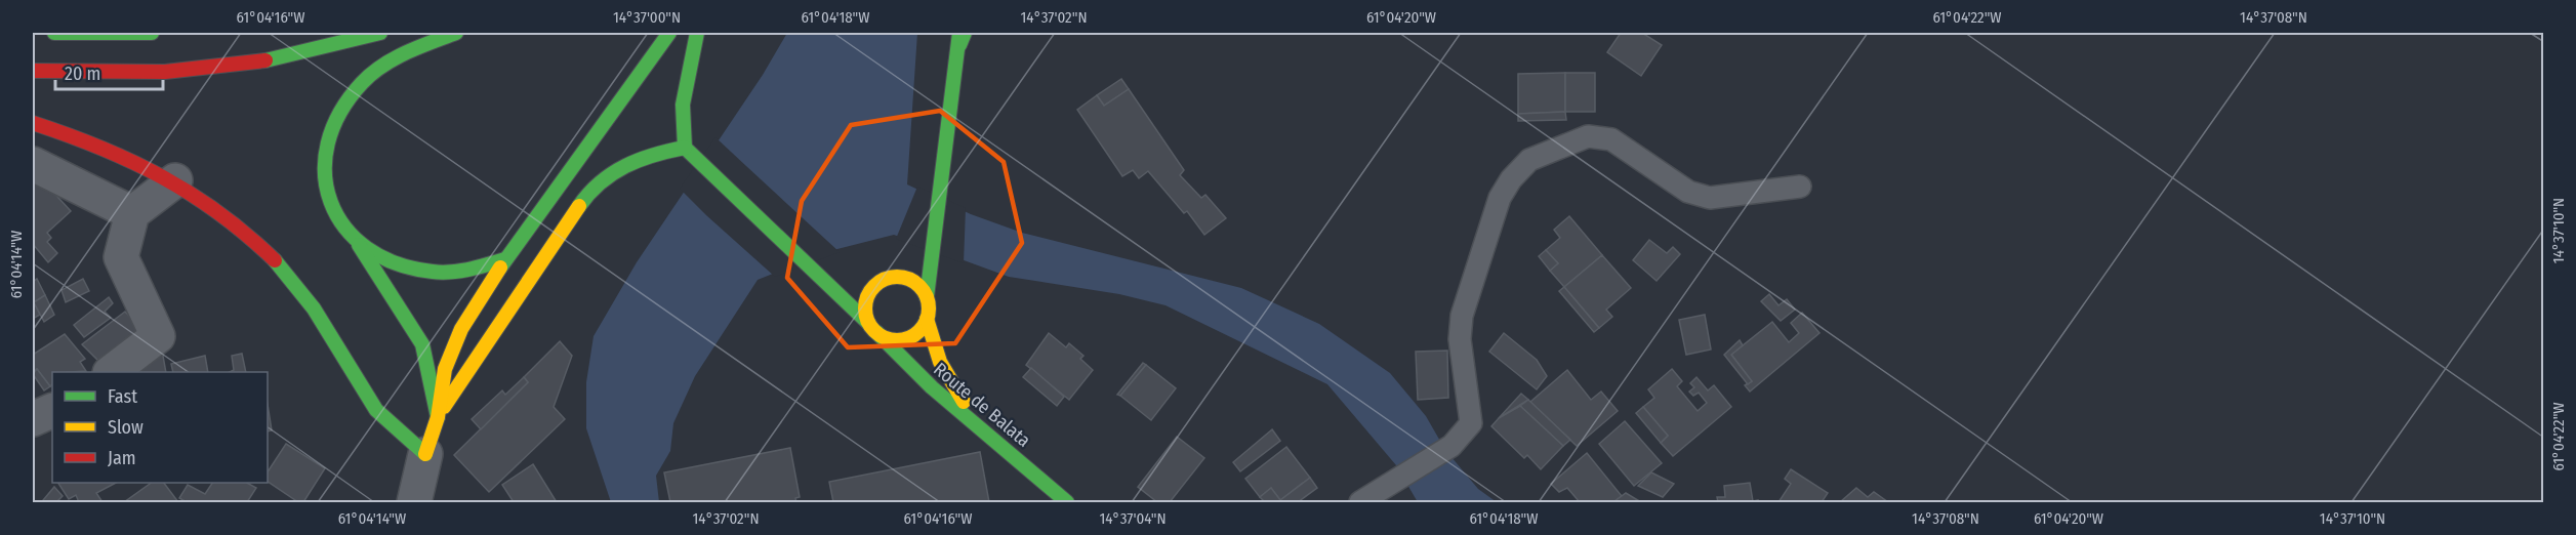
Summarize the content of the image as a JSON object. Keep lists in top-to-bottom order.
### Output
{
  "streets": {
    "main road": ["Route de Balata"]
  },
  "legend": ["Fast", "Slow", "Jam"],
  "scale_bar": "20 m",
  "coordinates": [
    "61°04'16\"W",
    "14°37'00\"N",
    "61°04'18\"W",
    "14°37'02\"N",
    "61°04'20\"W",
    "61°04'22\"W",
    "14°37'08\"N",
    "14°37'10\"N",
    "61°04'14\"W",
    "14°37'04\"N"
  ]
}
